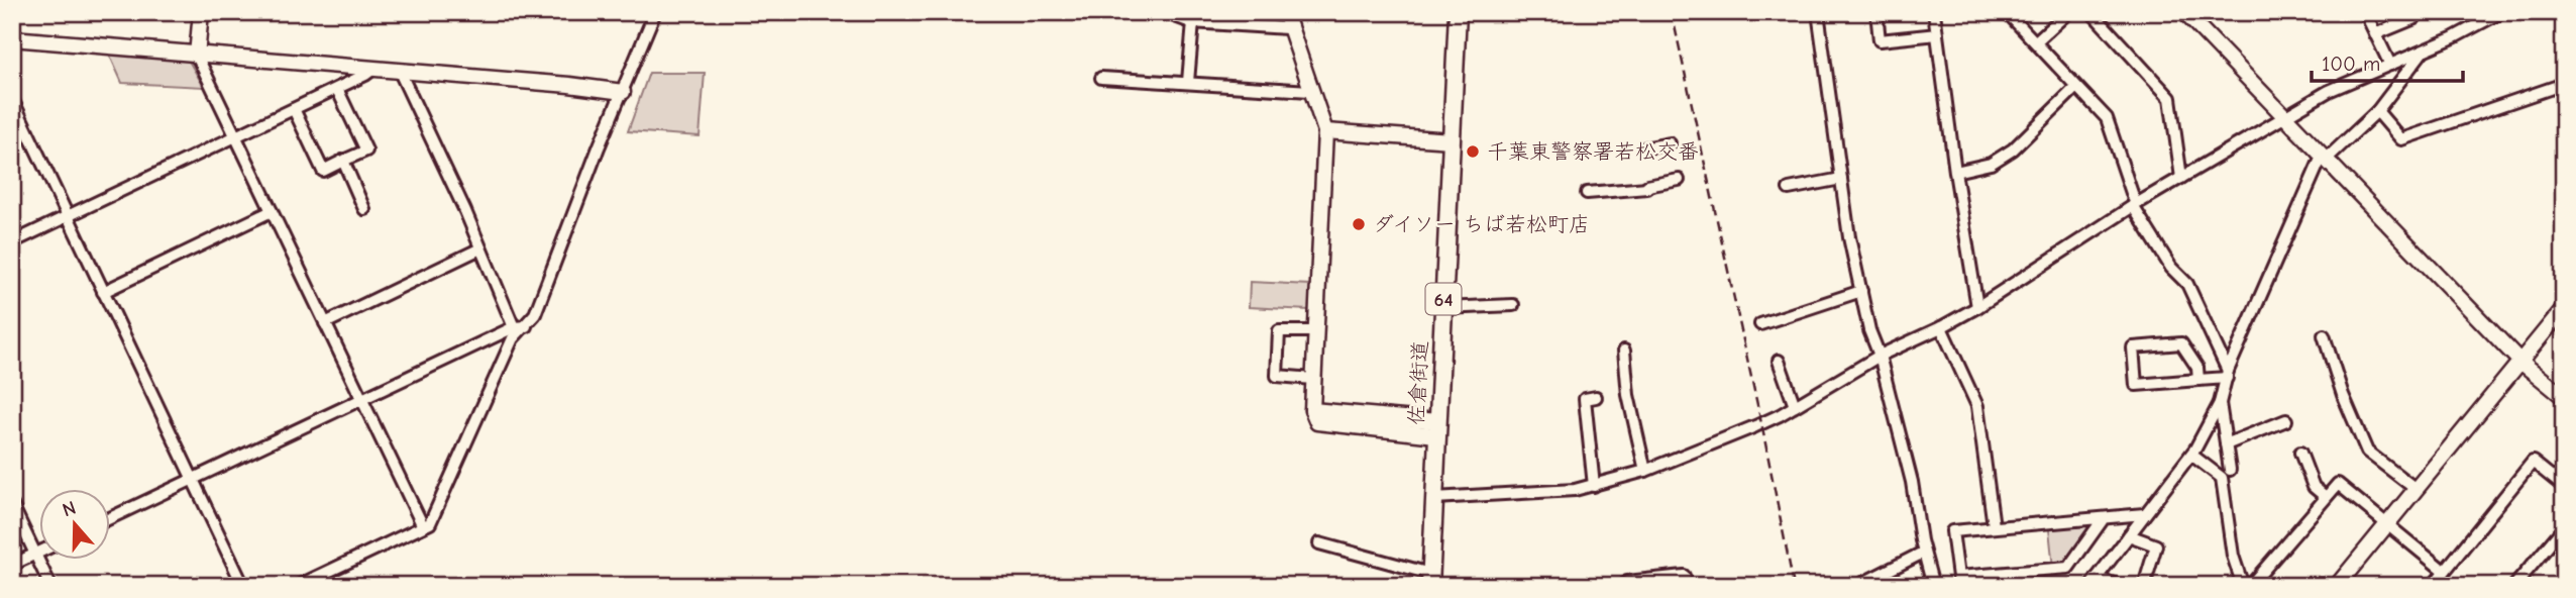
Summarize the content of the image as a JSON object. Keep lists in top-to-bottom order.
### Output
{
  "streets": {
    "main road": ["64", "佐倉街道"]
  },
  "places": ["千葉東警察署若松交番", "ダイソー ちば若松町店"],
  "scale_bar": "100 m",
  "north": "top"
}
